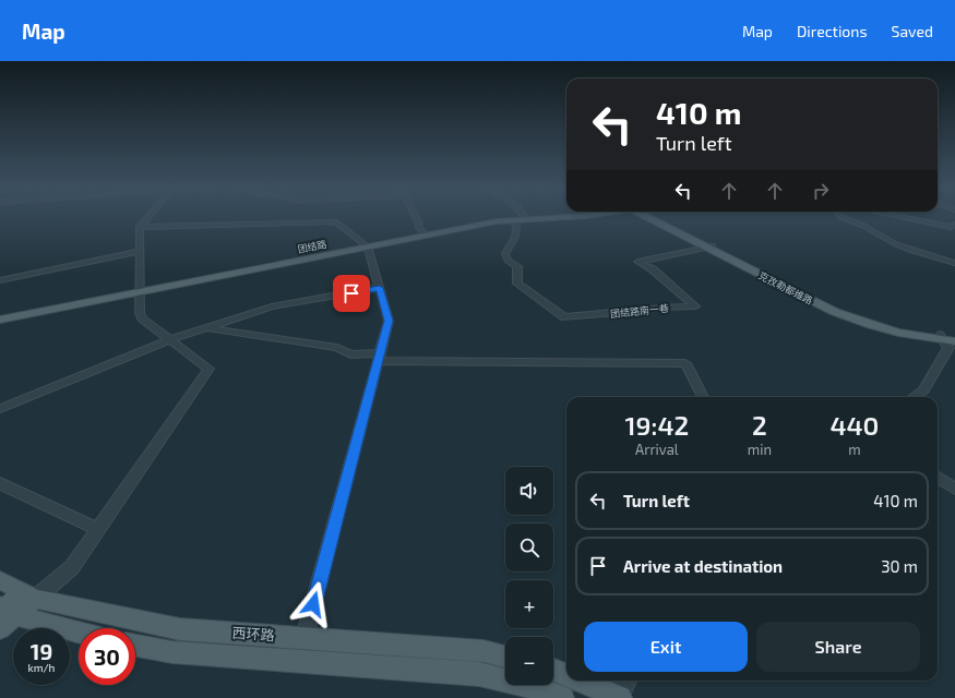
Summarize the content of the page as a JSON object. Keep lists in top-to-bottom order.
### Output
{
  "streets": {
    "main road": ["团结路", "克孜勒都维路", "西环路"],
    "street": ["团结路南一巷"]
  },
  "crossings": [
    ["团结路", "团结路南一巷"],
    ["克孜勒都维路", "团结路南一巷"]
  ],
  "page": {
    "header": "Map",
    "nav": ["Map", "Directions", "Saved"],
    "turn": ["410 m", "Turn left"],
    "eta": [
      "19:42",
      "Arrival",
      "2",
      "min",
      "440",
      "m"
    ],
    "map_buttons": ["+", "−"],
    "list": [
      {
        "name": "Turn left",
        "value": "410 m"
      },
      {
        "name": "Arrive at destination",
        "value": "30 m"
      }
    ],
    "buttons": ["Exit", "Share"],
    "speed": "19 km/h",
    "limit": "30"
  }
}
